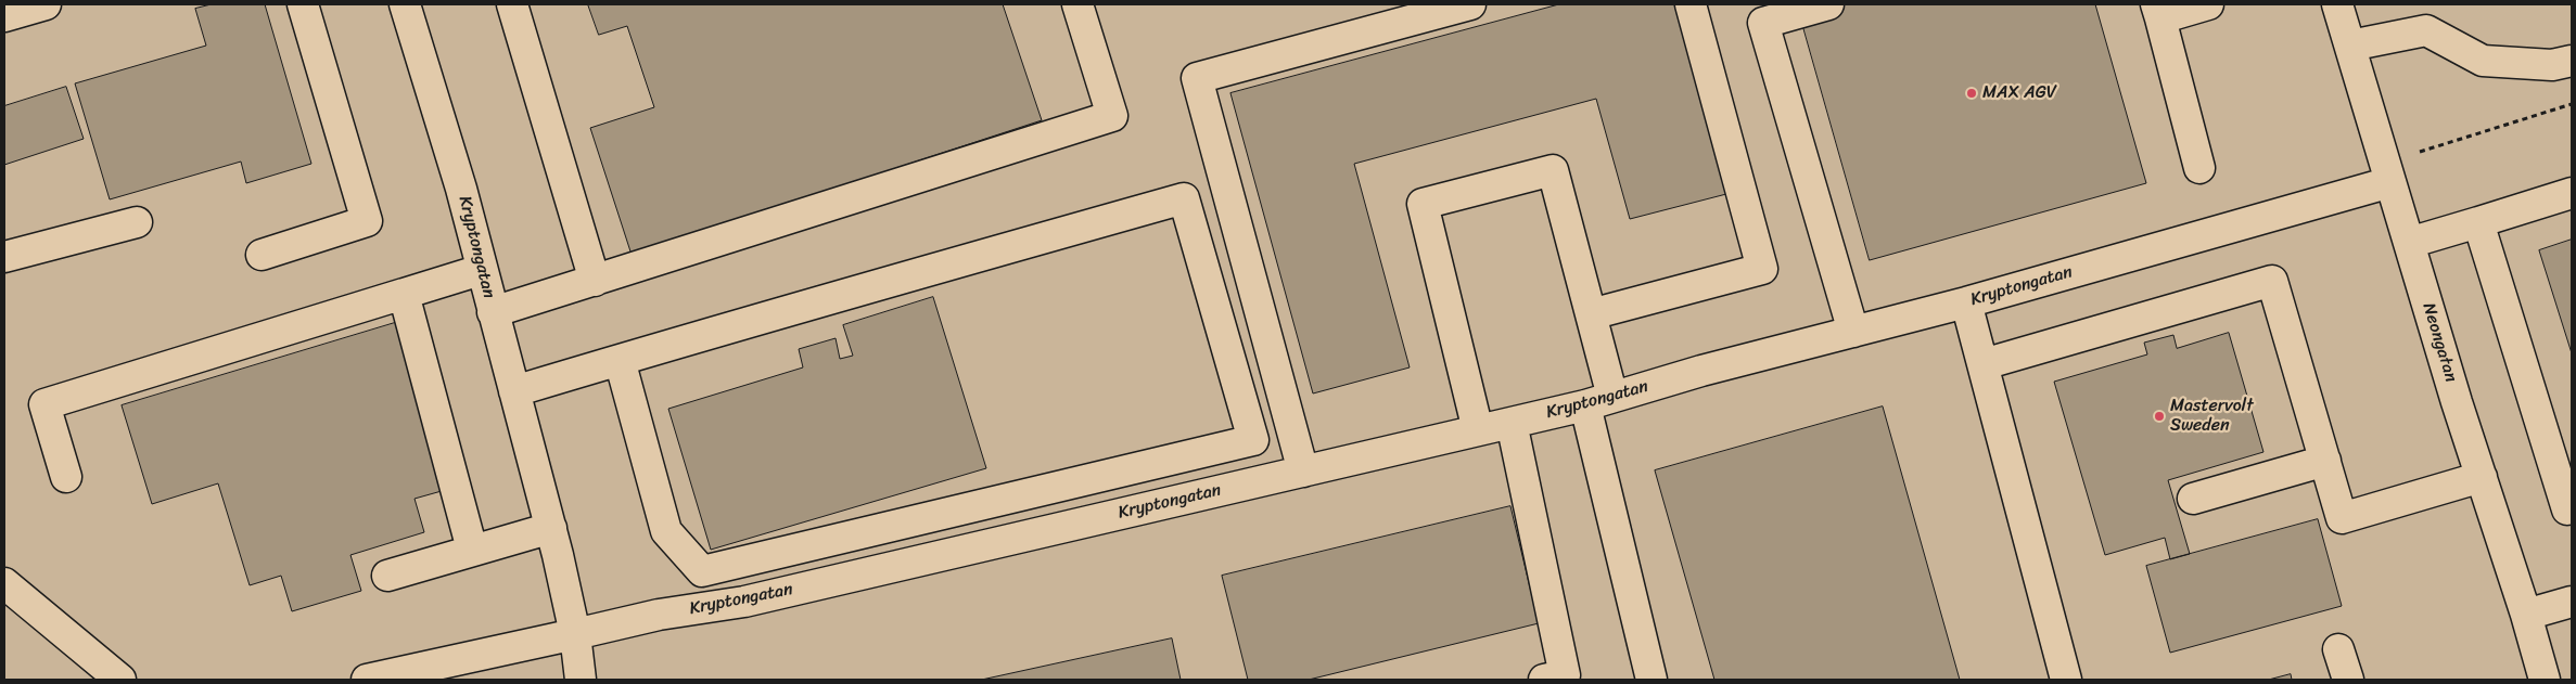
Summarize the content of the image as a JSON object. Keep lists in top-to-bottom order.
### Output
{
  "streets": {
    "street": ["Kryptongatan", "Neongatan"]
  },
  "crossings": [
    ["Kryptongatan", "Neongatan"]
  ],
  "places": ["MAX AGV", "Mastervolt Sweden"]
}
